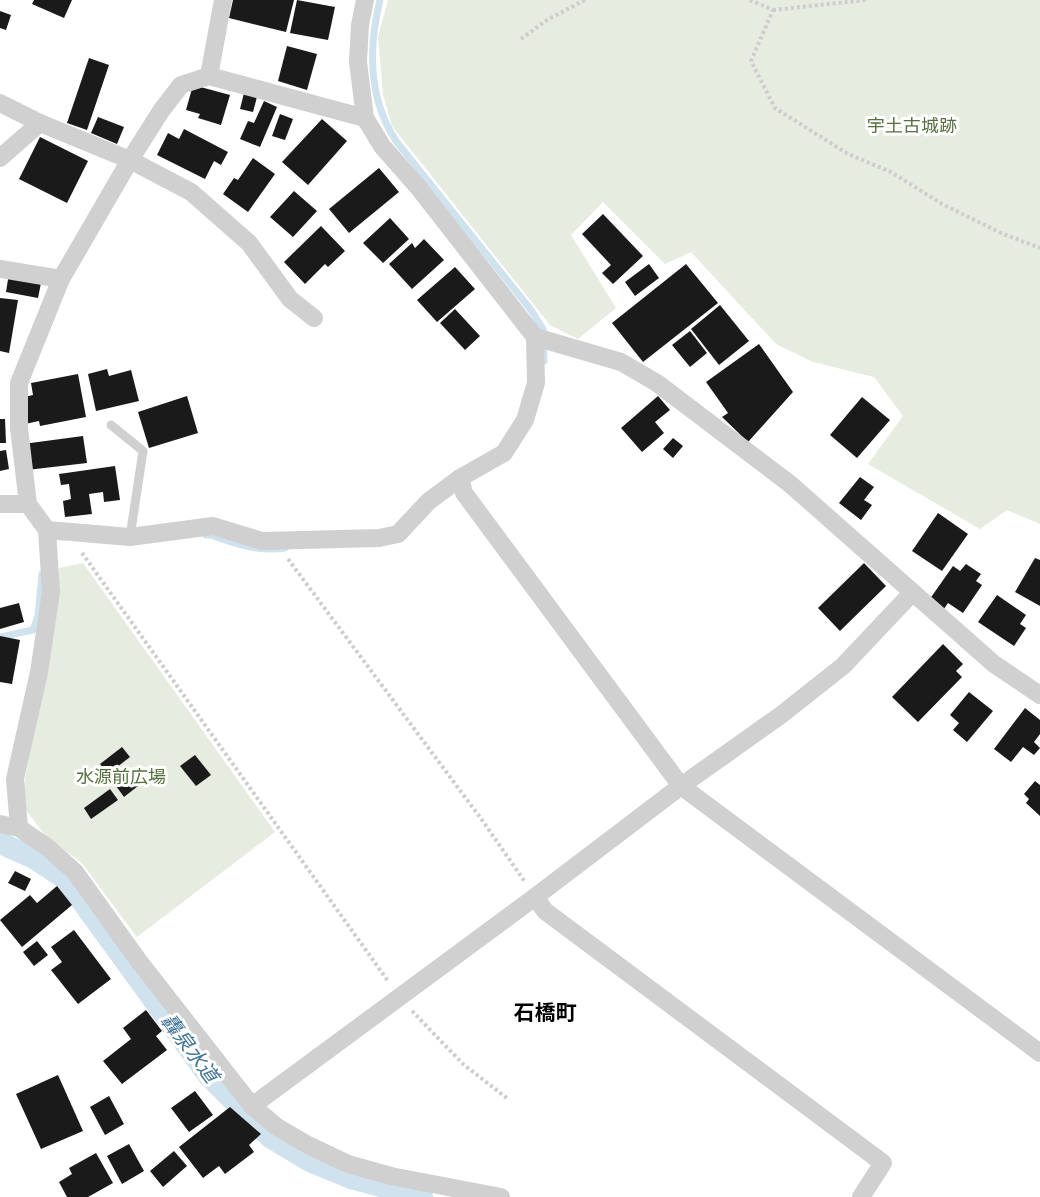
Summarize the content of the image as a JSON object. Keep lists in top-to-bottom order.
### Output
{
  "districts": ["石橋町"],
  "water": ["轟泉水道"],
  "parks": ["宇土古城跡", "水源前広場"]
}
